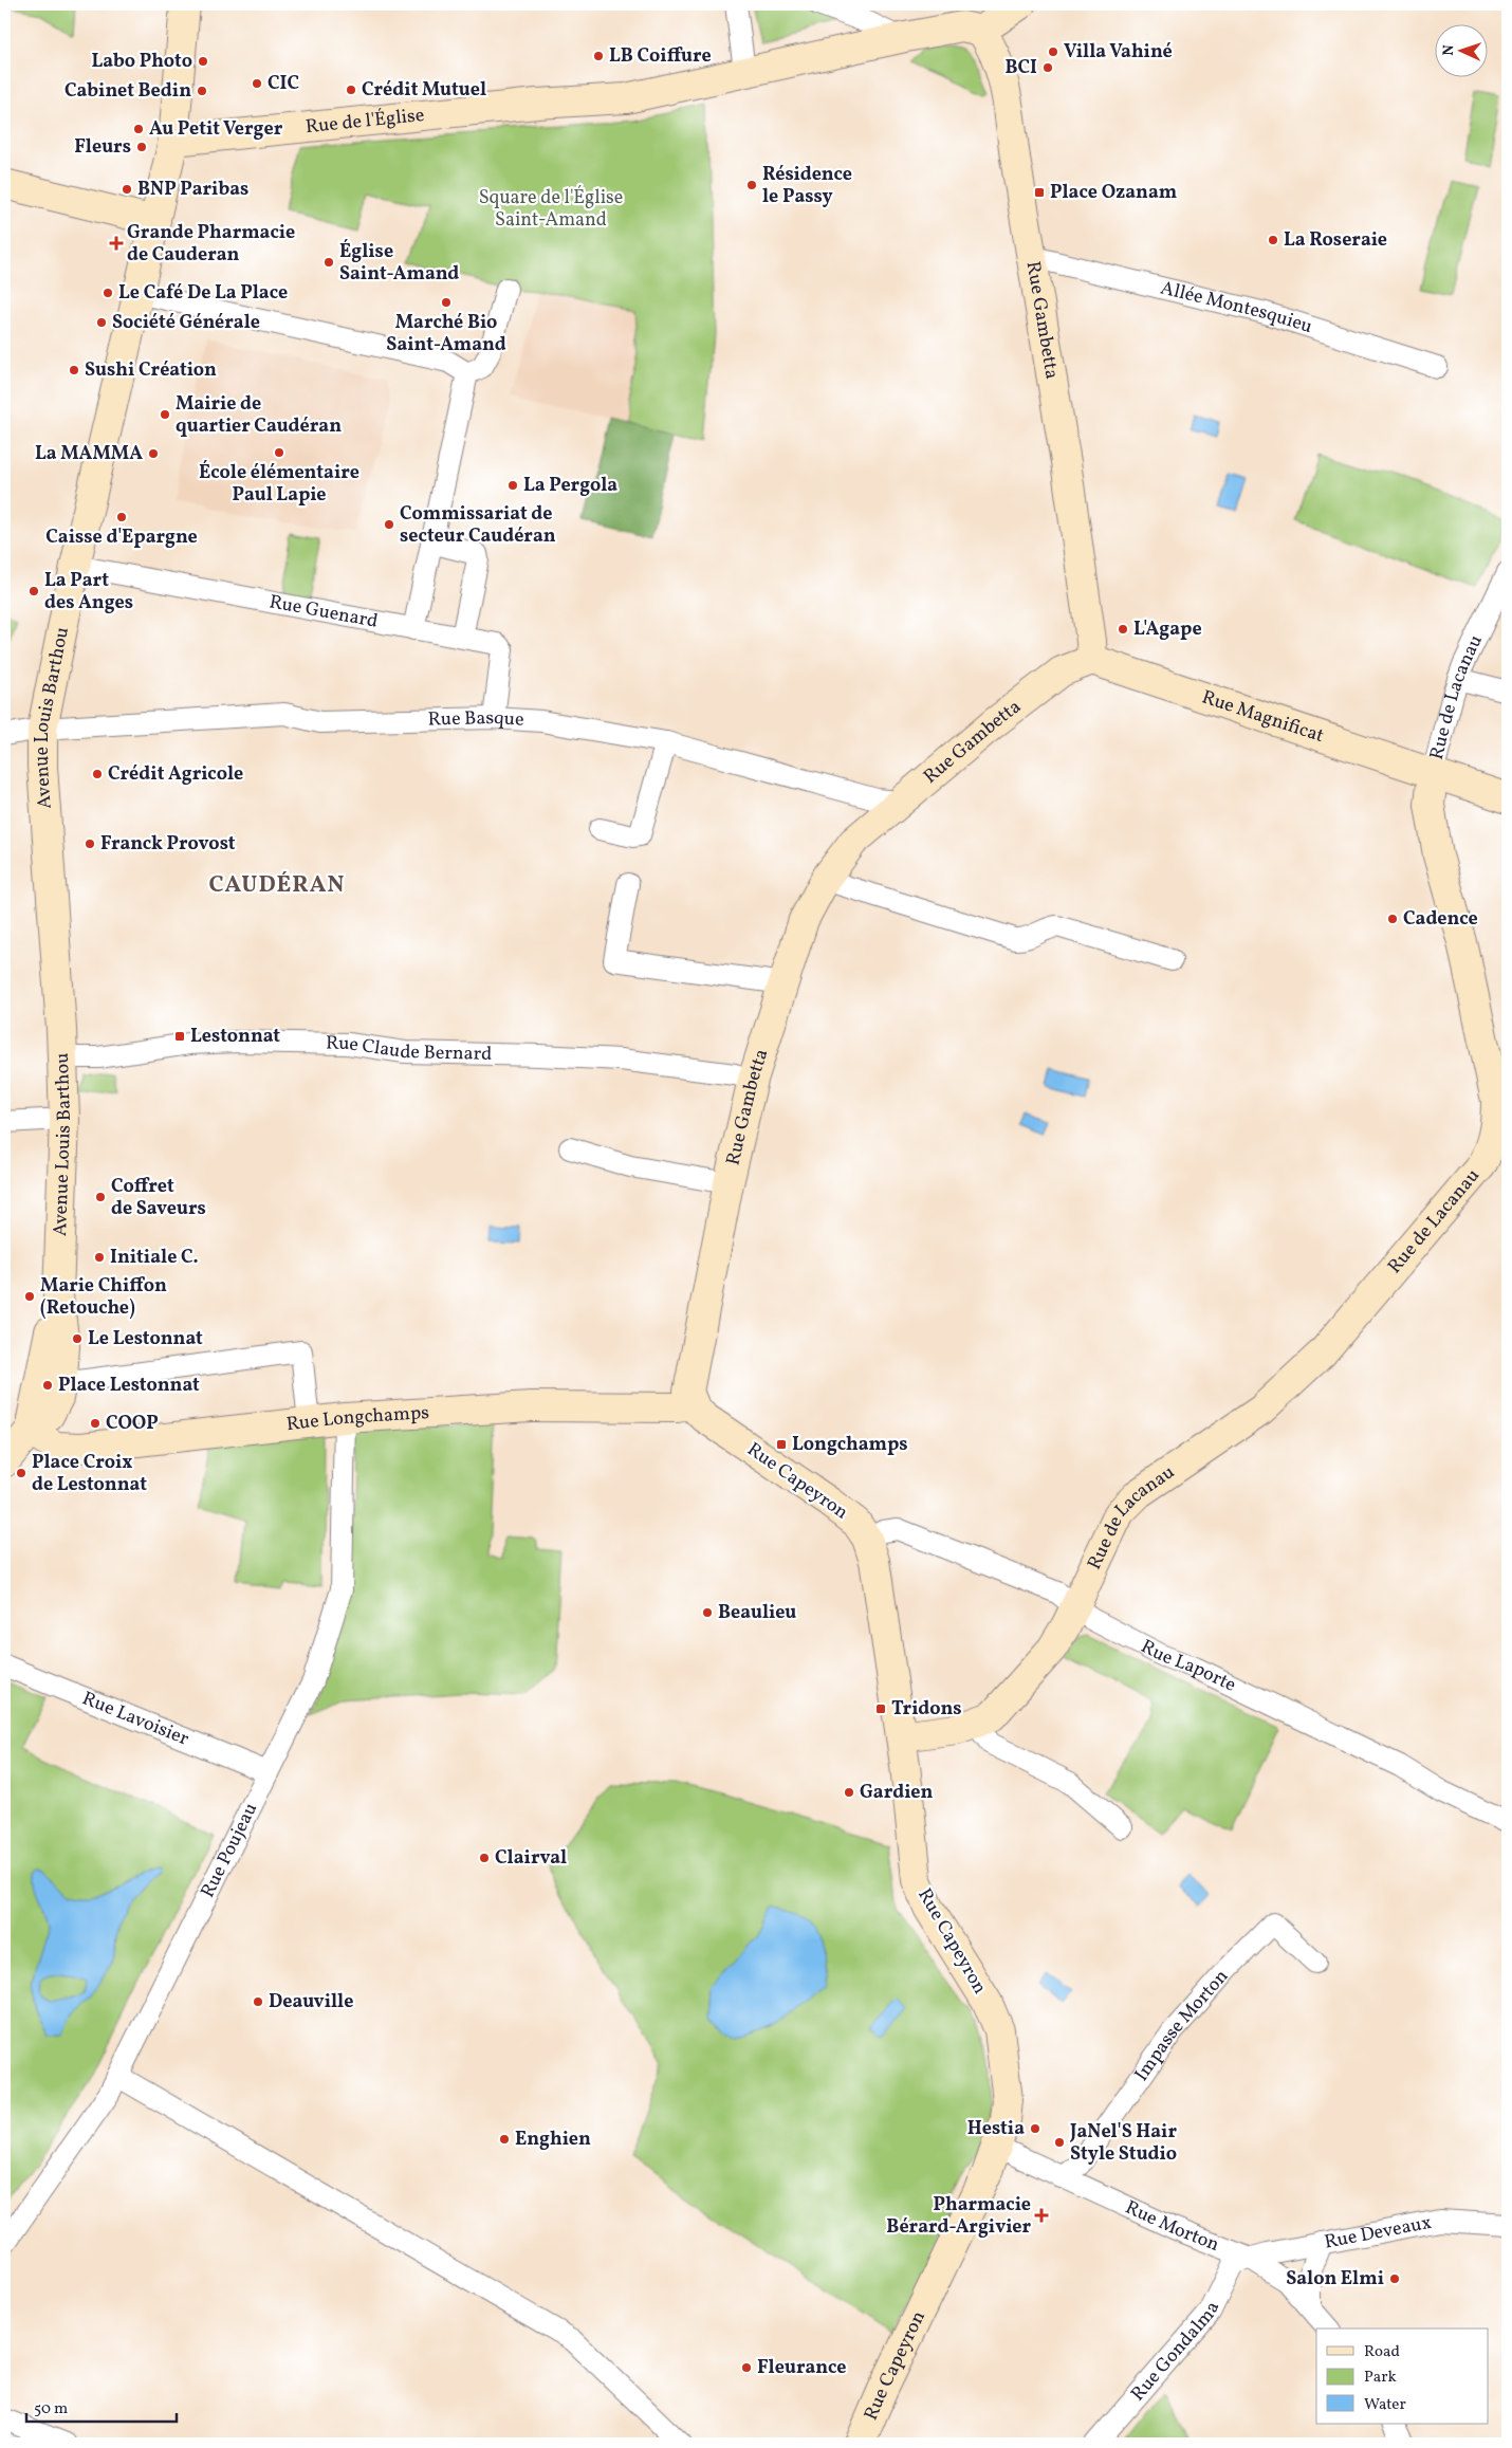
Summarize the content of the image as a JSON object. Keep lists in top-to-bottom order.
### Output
{
  "streets": {
    "street": [
      "Rue de l'Église",
      "Allée Montesquieu",
      "Rue Gambetta",
      "Rue Guenard",
      "Rue de Lacanau",
      "Rue Magnificat",
      "Avenue Louis Barthou",
      "Rue Basque",
      "Rue Claude Bernard",
      "Rue Longchamps",
      "Rue Capeyron",
      "Rue Laporte",
      "Rue Lavoisier",
      "Rue Poujeau",
      "Impasse Morton",
      "Rue Morton",
      "Rue Deveaux",
      "Rue Gondalma"
    ]
  },
  "crossings": [
    ["Rue de l'Église", "Rue Gambetta"],
    ["Rue de l'Église", "Avenue Louis Barthou"],
    ["Allée Montesquieu", "Rue Gambetta"],
    ["Rue Gambetta", "Rue Magnificat"],
    ["Rue Gambetta", "Rue Basque"],
    ["Rue Gambetta", "Rue Claude Bernard"],
    ["Rue Gambetta", "Rue Longchamps"],
    ["Rue Gambetta", "Rue Capeyron"],
    ["Rue Guenard", "Avenue Louis Barthou"],
    ["Rue Guenard", "Rue Basque"],
    ["Rue de Lacanau", "Rue Magnificat"],
    ["Rue de Lacanau", "Rue Laporte"],
    ["Avenue Louis Barthou", "Rue Basque"],
    ["Avenue Louis Barthou", "Rue Claude Bernard"],
    ["Avenue Louis Barthou", "Rue Longchamps"],
    ["Rue Longchamps", "Rue Capeyron"],
    ["Rue Longchamps", "Rue Poujeau"],
    ["Rue Capeyron", "Rue Laporte"],
    ["Rue Capeyron", "Rue Morton"],
    ["Rue Lavoisier", "Rue Poujeau"],
    ["Impasse Morton", "Rue Morton"],
    ["Rue Morton", "Rue Deveaux"],
    ["Rue Morton", "Rue Gondalma"],
    ["Rue Deveaux", "Rue Gondalma"]
  ],
  "districts": ["CAUDÉRAN"],
  "parks": ["Square de l'Église Saint-Amand"],
  "places": {
    "other": [
      "Villa Vahiné",
      "LB Coiffure",
      "Labo Photo",
      "BCI",
      "CIC",
      "Crédit Mutuel",
      "Cabinet Bedin",
      "Au Petit Verger",
      "Fleurs",
      "Résidence le Passy",
      "BNP Paribas",
      "La Roseraie",
      "Église Saint-Amand",
      "Le Café De La Place",
      "Marché Bio Saint-Amand",
      "Société Générale",
      "Sushi Création",
      "Mairie de quartier Caudéran",
      "École élémentaire Paul Lapie",
      "La MAMMA",
      "La Pergola",
      "Caisse d'Epargne",
      "Commissariat de secteur Caudéran",
      "La Part des Anges",
      "L'Agape",
      "Crédit Agricole",
      "Franck Provost",
      "Cadence",
      "Coffret de Saveurs",
      "Initiale C.",
      "Marie Chiffon (Retouche)",
      "Le Lestonnat",
      "Place Lestonnat",
      "COOP",
      "Place Croix de Lestonnat",
      "Beaulieu",
      "Gardien",
      "Clairval",
      "Deauville",
      "Hestia",
      "Enghien",
      "JaNel'S Hair Style Studio",
      "Salon Elmi",
      "Fleurance"
    ],
    "transit": [
      "Place Ozanam",
      "Lestonnat",
      "Longchamps",
      "Tridons"
    ],
    "health": ["Grande Pharmacie de Cauderan", "Pharmacie Bérard-Argivier"]
  },
  "legend": ["Road", "Park", "Water"],
  "scale_bar": "50 m",
  "north": "left"
}
